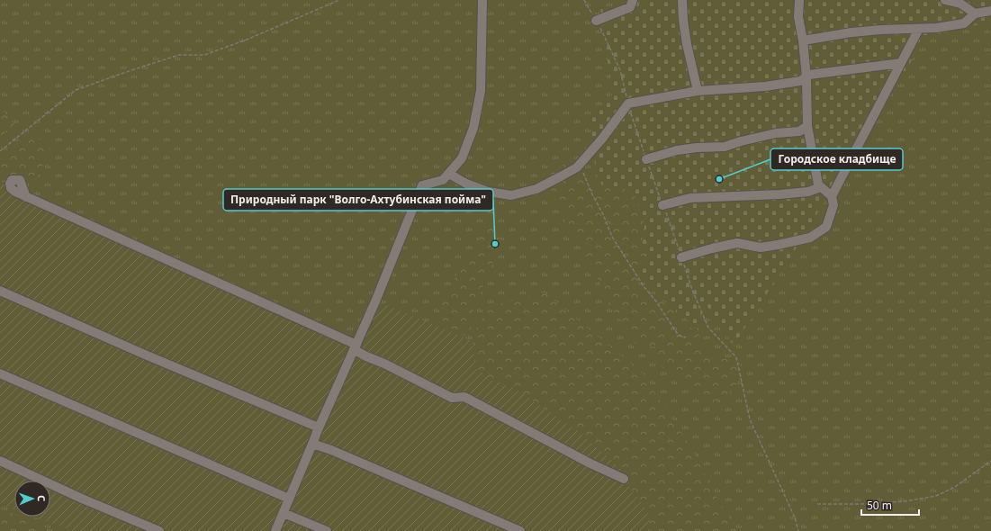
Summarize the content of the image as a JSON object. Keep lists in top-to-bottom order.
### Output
{
  "places": ["Городское кладбище", "Природный парк \"Волго-Ахтубинская пойма\""],
  "scale_bar": "50 m",
  "north": "right"
}
